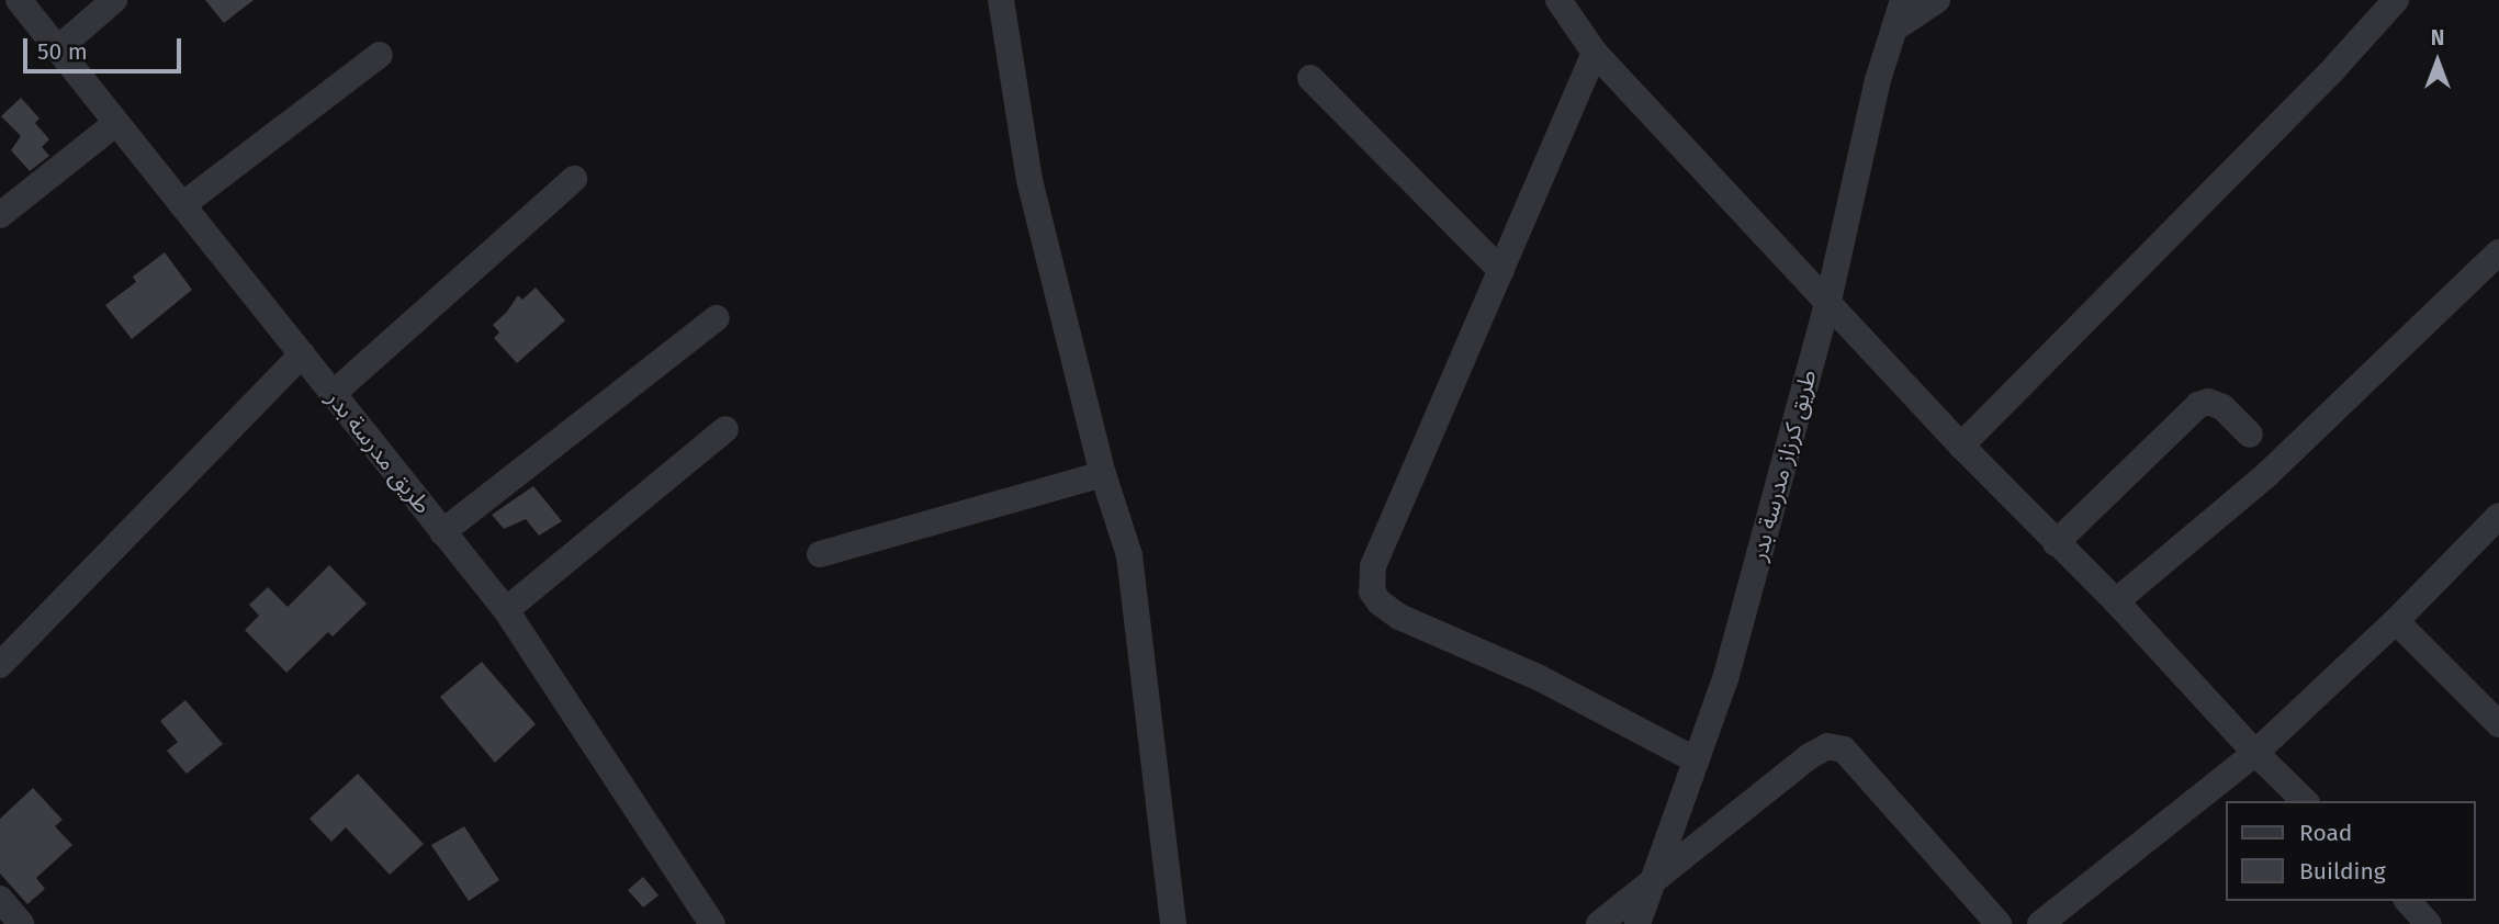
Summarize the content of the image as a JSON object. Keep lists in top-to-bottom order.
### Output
{
  "streets": {
    "street": ["طريق مدرسة بدر", "طريق كرزاز مدرسة بدر"]
  },
  "legend": ["Road", "Building"],
  "scale_bar": "50 m",
  "north": "top"
}
